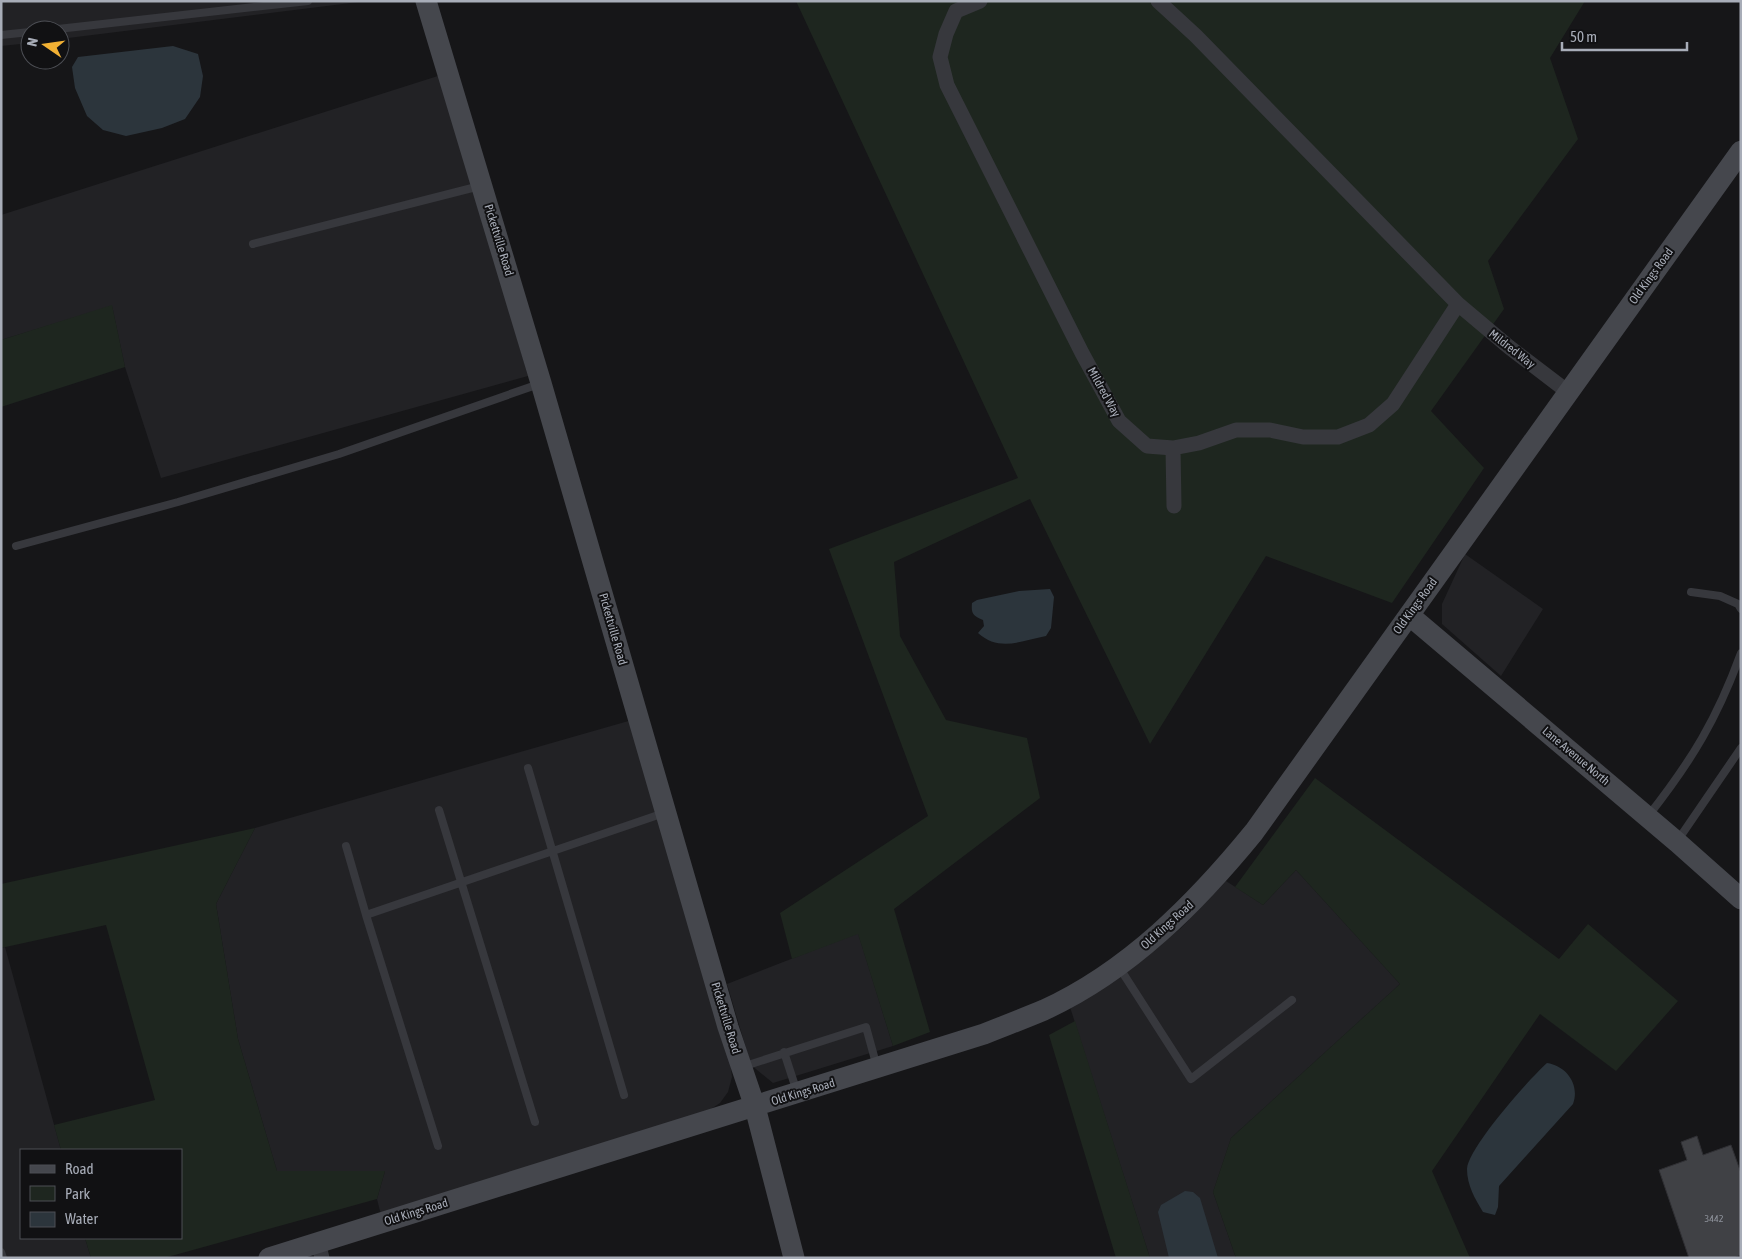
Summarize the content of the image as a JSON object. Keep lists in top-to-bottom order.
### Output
{
  "streets": {
    "main road": ["Pickettville Road", "Old Kings Road", "Lane Avenue North"],
    "street": ["Mildred Way"]
  },
  "crossings": [
    ["Pickettville Road", "Old Kings Road"],
    ["Old Kings Road", "Mildred Way"],
    ["Old Kings Road", "Lane Avenue North"]
  ],
  "house_numbers": ["3442"],
  "legend": ["Road", "Park", "Water"],
  "scale_bar": "50 m",
  "north": "left"
}
